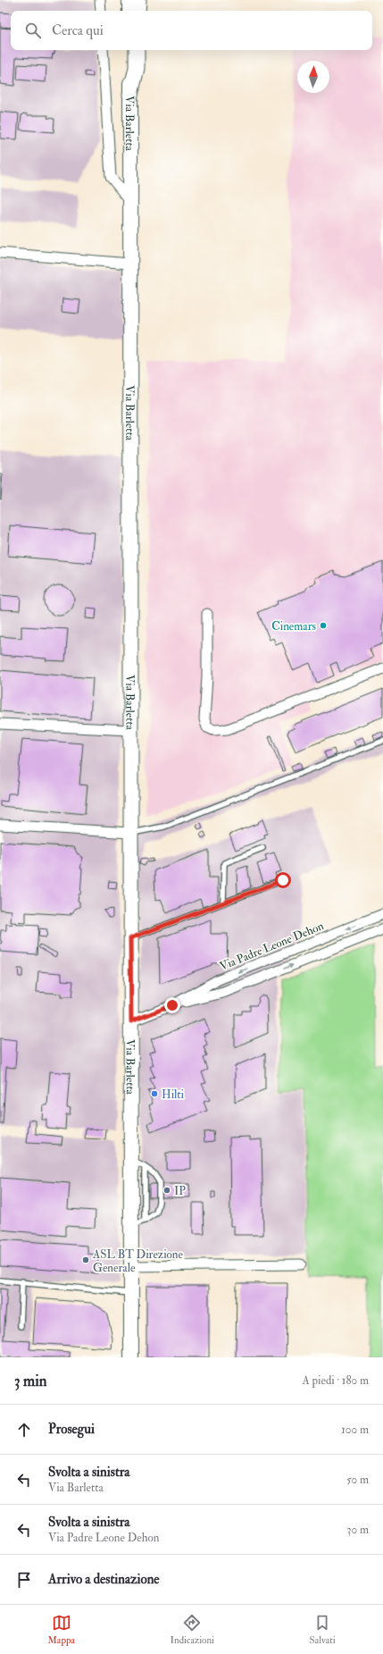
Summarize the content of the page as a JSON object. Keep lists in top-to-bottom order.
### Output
{
  "streets": {
    "main road": ["Via Barletta"],
    "street": ["Via Padre Leone Dehon"]
  },
  "crossings": [
    ["Via Barletta", "Via Padre Leone Dehon"]
  ],
  "places": [
    "Cinemars",
    "Hilti",
    "IP",
    "ASL BT Direzione Generale"
  ],
  "north": "top",
  "page": {
    "search": "Cerca qui",
    "heading": ["3 min", "A piedi · 180 m"],
    "list": [
      ["Prosegui", "100 m"],
      ["Svolta a sinistra", "Via Barletta", "50 m"],
      ["Svolta a sinistra", "Via Padre Leone Dehon", "30 m"],
      "Arrivo a destinazione"
    ],
    "nav": ["Mappa", "Indicazioni", "Salvati"]
  }
}
